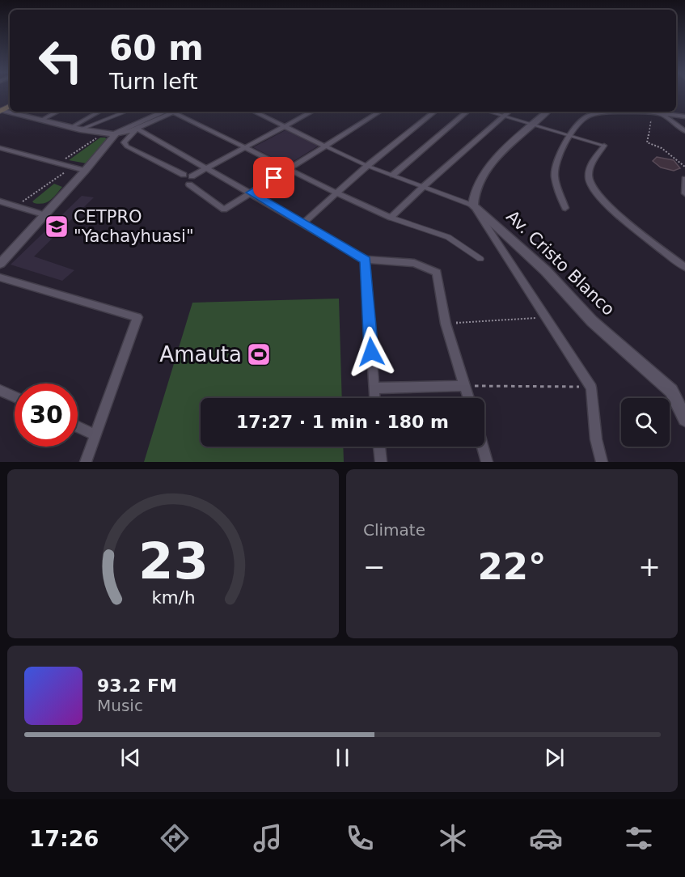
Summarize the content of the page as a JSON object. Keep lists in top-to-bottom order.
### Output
{
  "streets": {
    "street": ["Av. Cristo Blanco"]
  },
  "places": {
    "school or university": ["CETPRO \"Yachayhuasi\""],
    "sports": ["Amauta"]
  },
  "page": {
    "turn": ["60 m", "Turn left"],
    "limit": "30",
    "trip": "17:27 · 1 min · 180 m",
    "tile": "Climate",
    "heat": ["−", "22°", "+"],
    "song": ["93.2 FM", "Music"],
    "tabs": "17:26",
    "gauge": ["23", "km/h"]
  }
}
